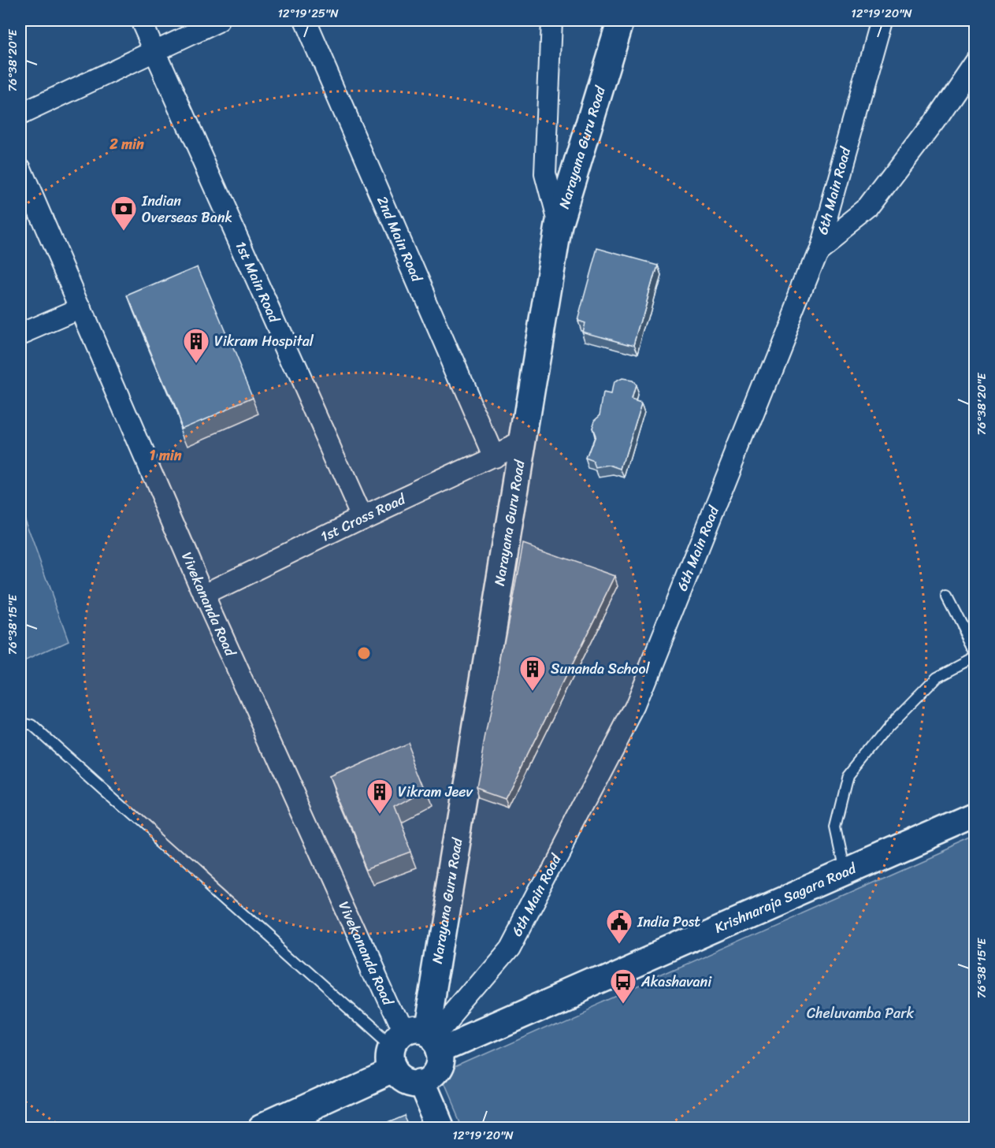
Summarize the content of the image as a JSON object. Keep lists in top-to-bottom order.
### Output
{
  "streets": {
    "street": [
      "Narayana Guru Road",
      "6th Main Road",
      "2nd Main Road",
      "1st Main Road",
      "1st Cross Road",
      "Vivekananda Road",
      "Krishnaraja Sagara Road"
    ]
  },
  "crossings": [
    ["Narayana Guru Road", "6th Main Road"],
    ["Narayana Guru Road", "1st Cross Road"],
    ["Narayana Guru Road", "Vivekananda Road"],
    ["Narayana Guru Road", "Krishnaraja Sagara Road"],
    ["6th Main Road", "Vivekananda Road"],
    ["6th Main Road", "Krishnaraja Sagara Road"],
    ["2nd Main Road", "1st Cross Road"],
    ["1st Main Road", "1st Cross Road"],
    ["1st Cross Road", "Vivekananda Road"],
    ["Vivekananda Road", "Krishnaraja Sagara Road"]
  ],
  "parks": ["Cheluvamba Park"],
  "places": {
    "bank": ["Indian Overseas Bank"],
    "building": ["Vikram Hospital", "Sunanda School", "Vikram Jeev"],
    "public building": ["India Post"],
    "bus stop": ["Akashavani"]
  },
  "coordinates": [
    "12°19'25\"N",
    "12°19'20\"N",
    "76°38'20\"E",
    "76°38'15\"E"
  ],
  "rings": ["2 min", "1 min"]
}
